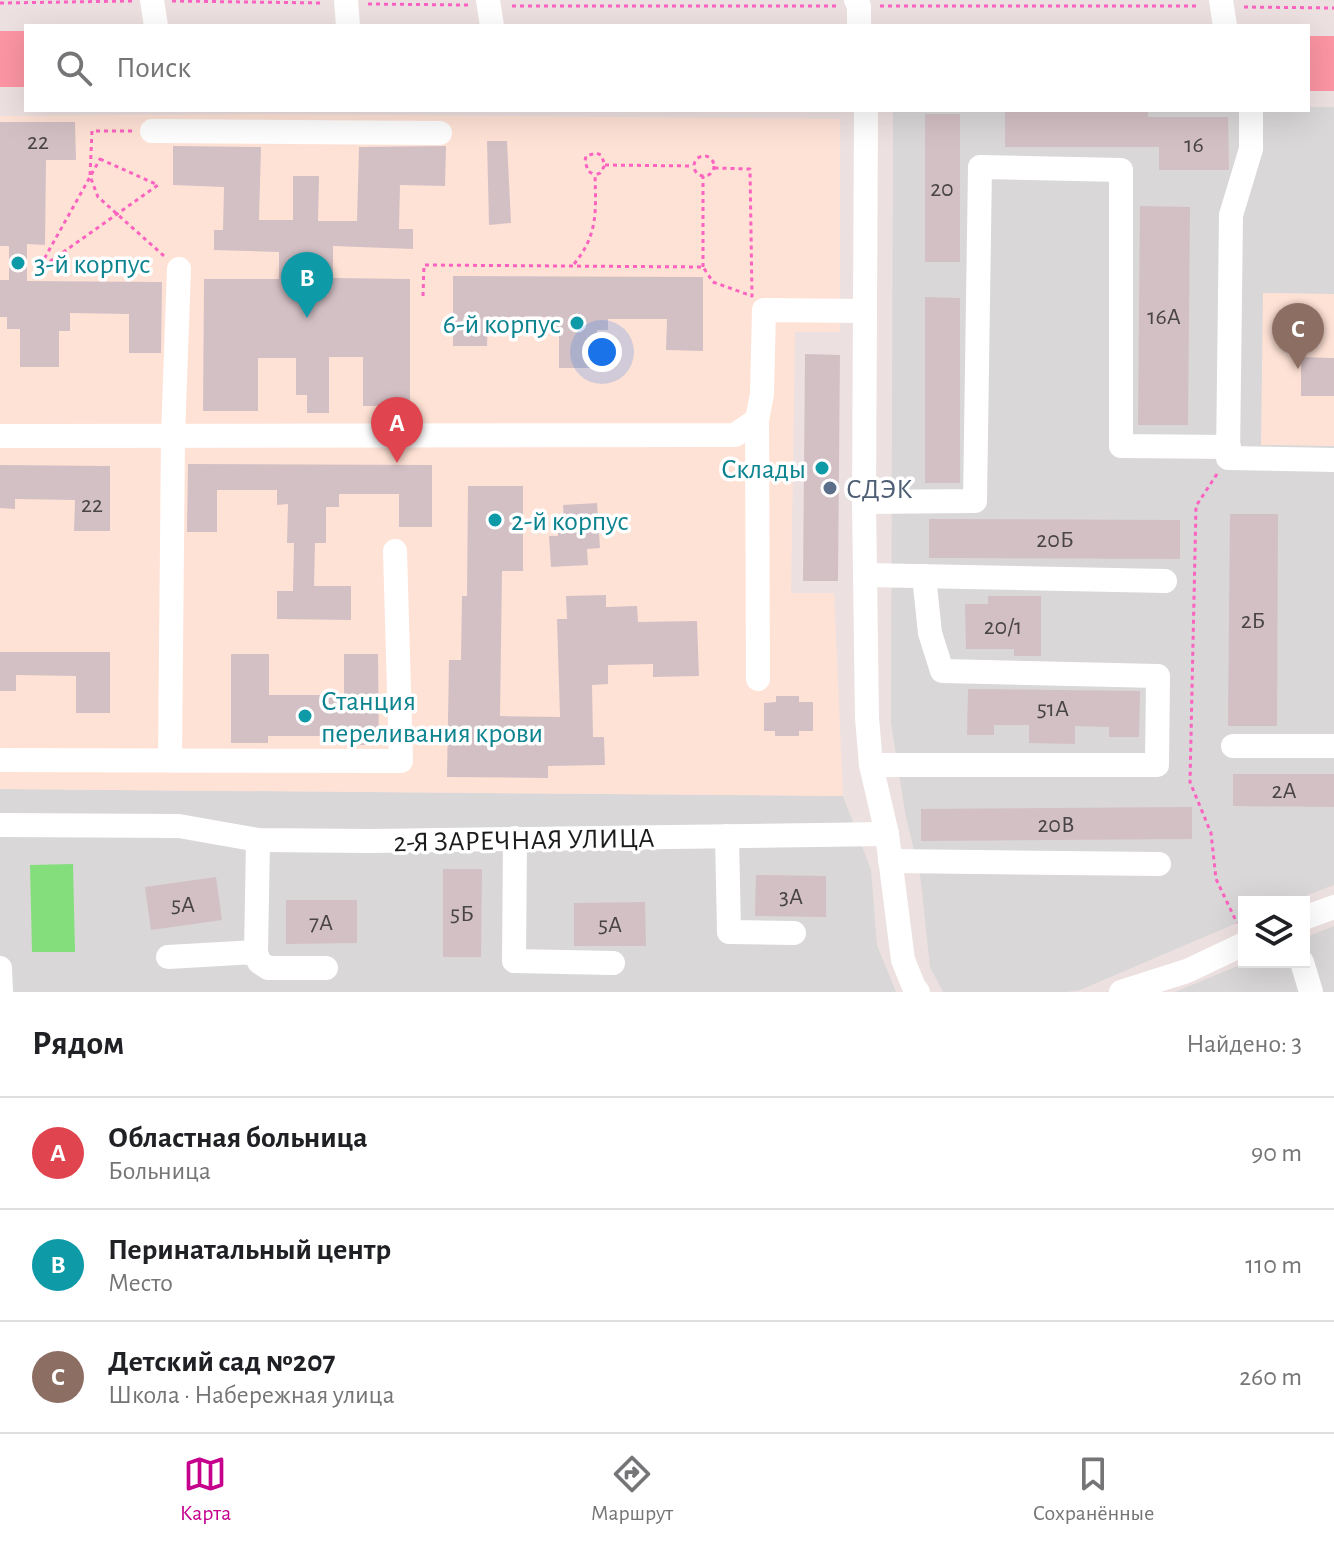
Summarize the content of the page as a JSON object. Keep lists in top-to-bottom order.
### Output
{
  "streets": {
    "street": ["2-Я ЗАРЕЧНАЯ УЛИЦА"]
  },
  "places": [
    "3-й корпус",
    "6-й корпус",
    "Склады",
    "СДЭК",
    "2-й корпус",
    "Станция переливания крови"
  ],
  "house_numbers": [
    "22",
    "16",
    "20",
    "16А",
    "22",
    "20Б",
    "2Б",
    "20/1",
    "51А",
    "2А",
    "20В",
    "3А",
    "5А",
    "5Б",
    "7А",
    "5А"
  ],
  "page": {
    "search": "Поиск",
    "pins": ["B", "C", "A"],
    "heading": ["Рядом", "Найдено: 3"],
    "list": [
      {
        "mark": "A",
        "name": "Областная больница",
        "note": "Больница",
        "value": "90 m"
      },
      {
        "mark": "B",
        "name": "Перинатальный центр",
        "note": "Место",
        "value": "110 m"
      },
      {
        "mark": "C",
        "name": "Детский сад №207",
        "note": "Школа · Набережная улица",
        "value": "260 m"
      }
    ],
    "nav": ["Карта", "Маршрут", "Сохранённые"]
  }
}
